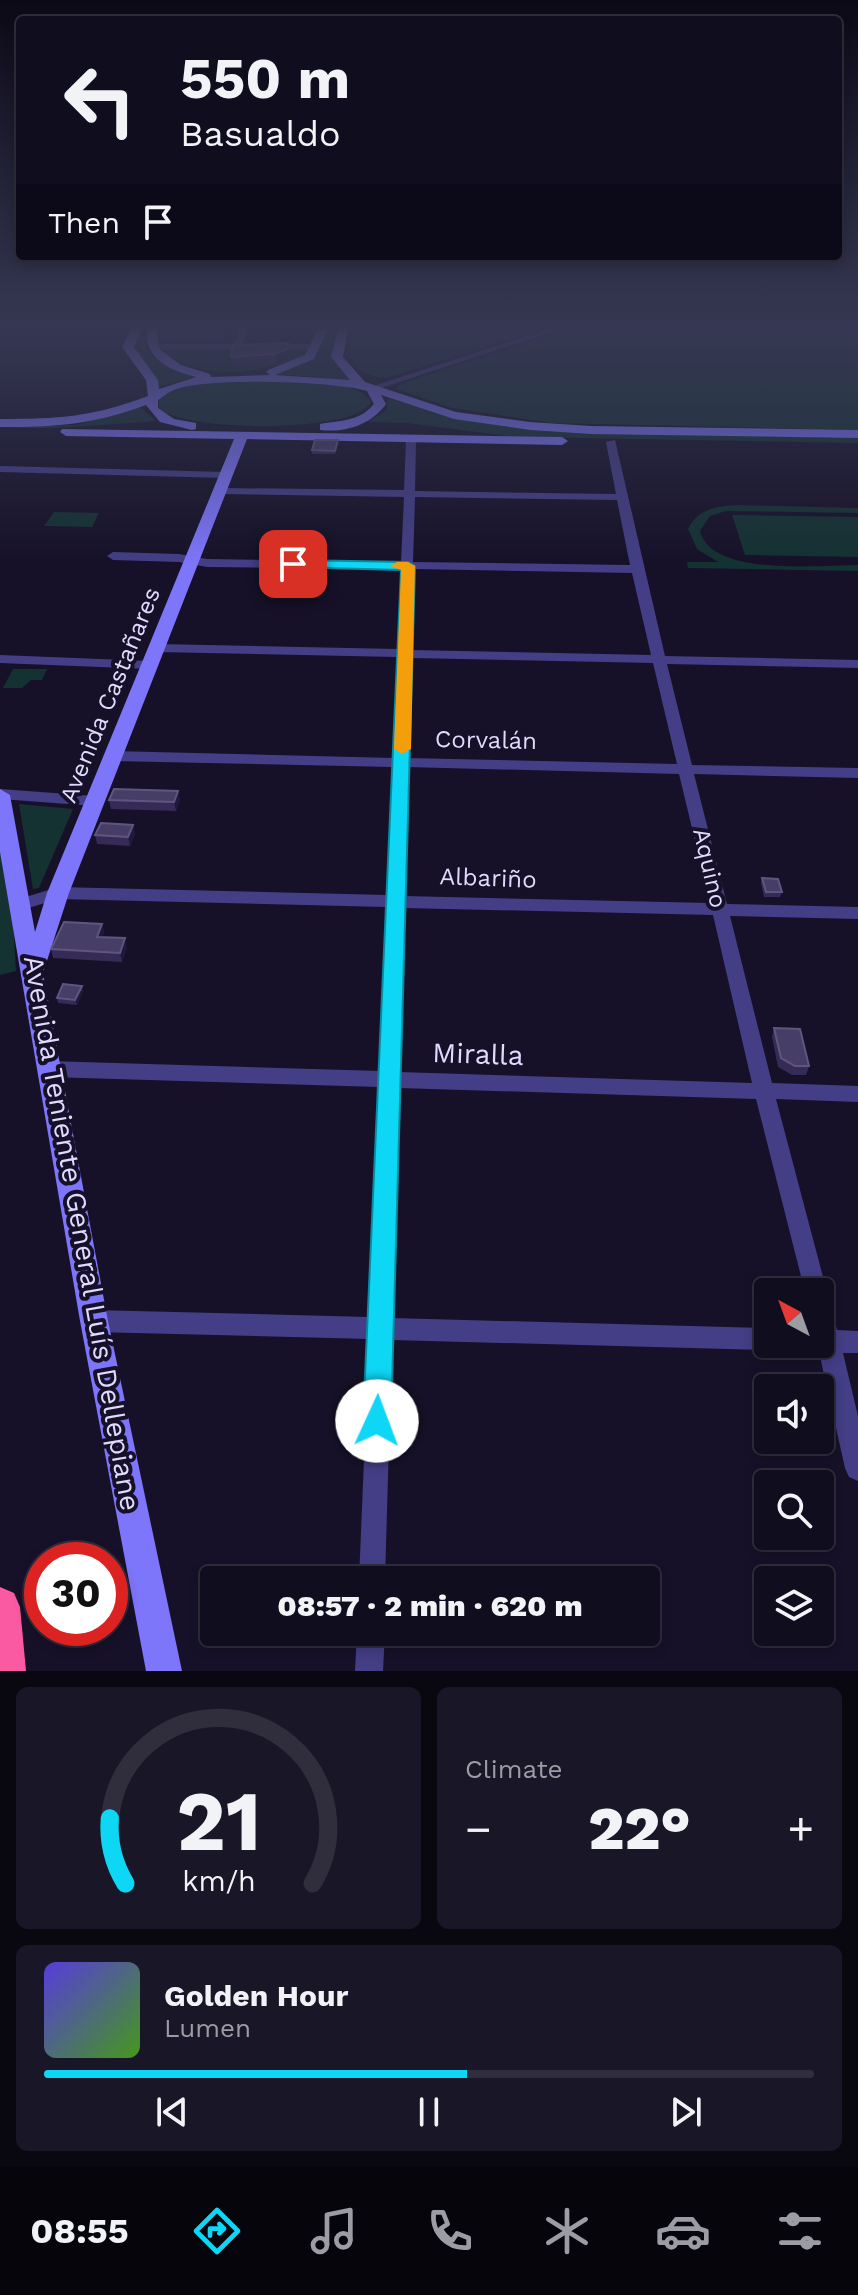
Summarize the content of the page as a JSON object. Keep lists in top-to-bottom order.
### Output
{
  "streets": {
    "main road": ["Avenida Castañares", "Avenida Teniente General Luís Dellepiane"],
    "street": [
      "Corvalán",
      "Aquino",
      "Albariño",
      "Miralla"
    ]
  },
  "crossings": [
    ["Avenida Castañares", "Corvalán"],
    ["Avenida Castañares", "Albariño"],
    ["Avenida Castañares", "Avenida Teniente General Luís Dellepiane"],
    ["Corvalán", "Aquino"],
    ["Aquino", "Albariño"],
    ["Aquino", "Miralla"],
    ["Albariño", "Avenida Teniente General Luís Dellepiane"],
    ["Miralla", "Avenida Teniente General Luís Dellepiane"]
  ],
  "north": "top left",
  "page": {
    "turn": ["550 m", "Basualdo"],
    "then": "Then",
    "limit": "30",
    "trip": "08:57 · 2 min · 620 m",
    "tile": "Climate",
    "heat": ["−", "22°", "+"],
    "song": ["Golden Hour", "Lumen"],
    "tabs": "08:55",
    "gauge": ["21", "km/h"]
  }
}
